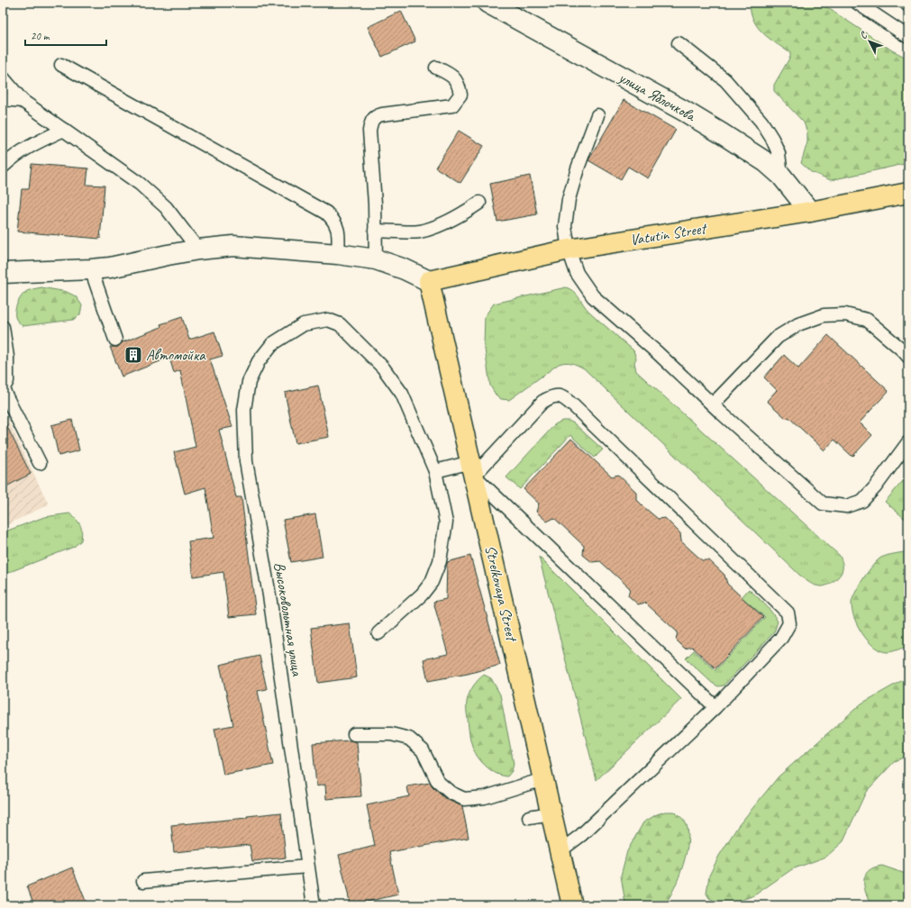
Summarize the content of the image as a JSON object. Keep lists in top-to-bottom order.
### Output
{
  "streets": {
    "main road": ["Vatutin Street", "Strelkovaya Street"],
    "street": ["улица Яблочкова"],
    "lane": ["Высоковольтная улица"]
  },
  "crossings": [
    ["улица Яблочкова", "Vatutin Street"],
    ["Vatutin Street", "Strelkovaya Street"]
  ],
  "places": {
    "building": ["Автомойка"]
  },
  "scale_bar": "20 m",
  "north": "top left"
}
